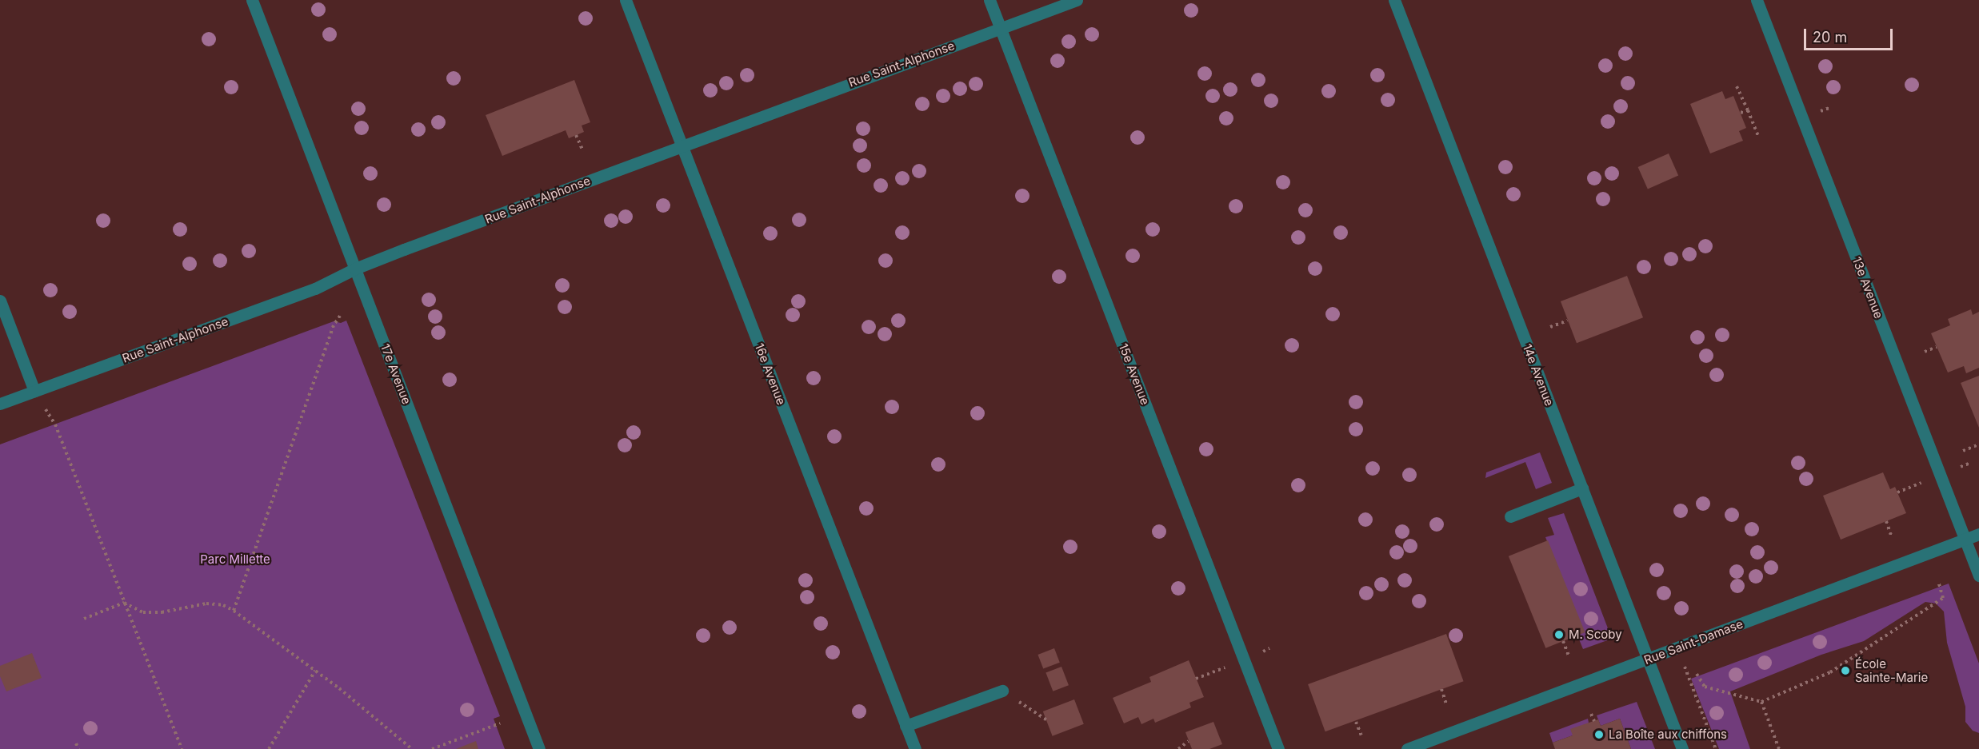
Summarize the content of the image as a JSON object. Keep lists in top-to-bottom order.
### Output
{
  "streets": {
    "street": [
      "Rue Saint-Alphonse",
      "13e Avenue",
      "17e Avenue",
      "16e Avenue",
      "15e Avenue",
      "14e Avenue",
      "Rue Saint-Damase"
    ]
  },
  "crossings": [
    ["Rue Saint-Alphonse", "17e Avenue"],
    ["Rue Saint-Alphonse", "16e Avenue"],
    ["Rue Saint-Alphonse", "15e Avenue"],
    ["13e Avenue", "Rue Saint-Damase"],
    ["14e Avenue", "Rue Saint-Damase"]
  ],
  "parks": ["Parc Millette"],
  "places": ["M. Scoby", "École Sainte-Marie", "La Boîte aux chiffons"],
  "scale_bar": "20 m"
}
